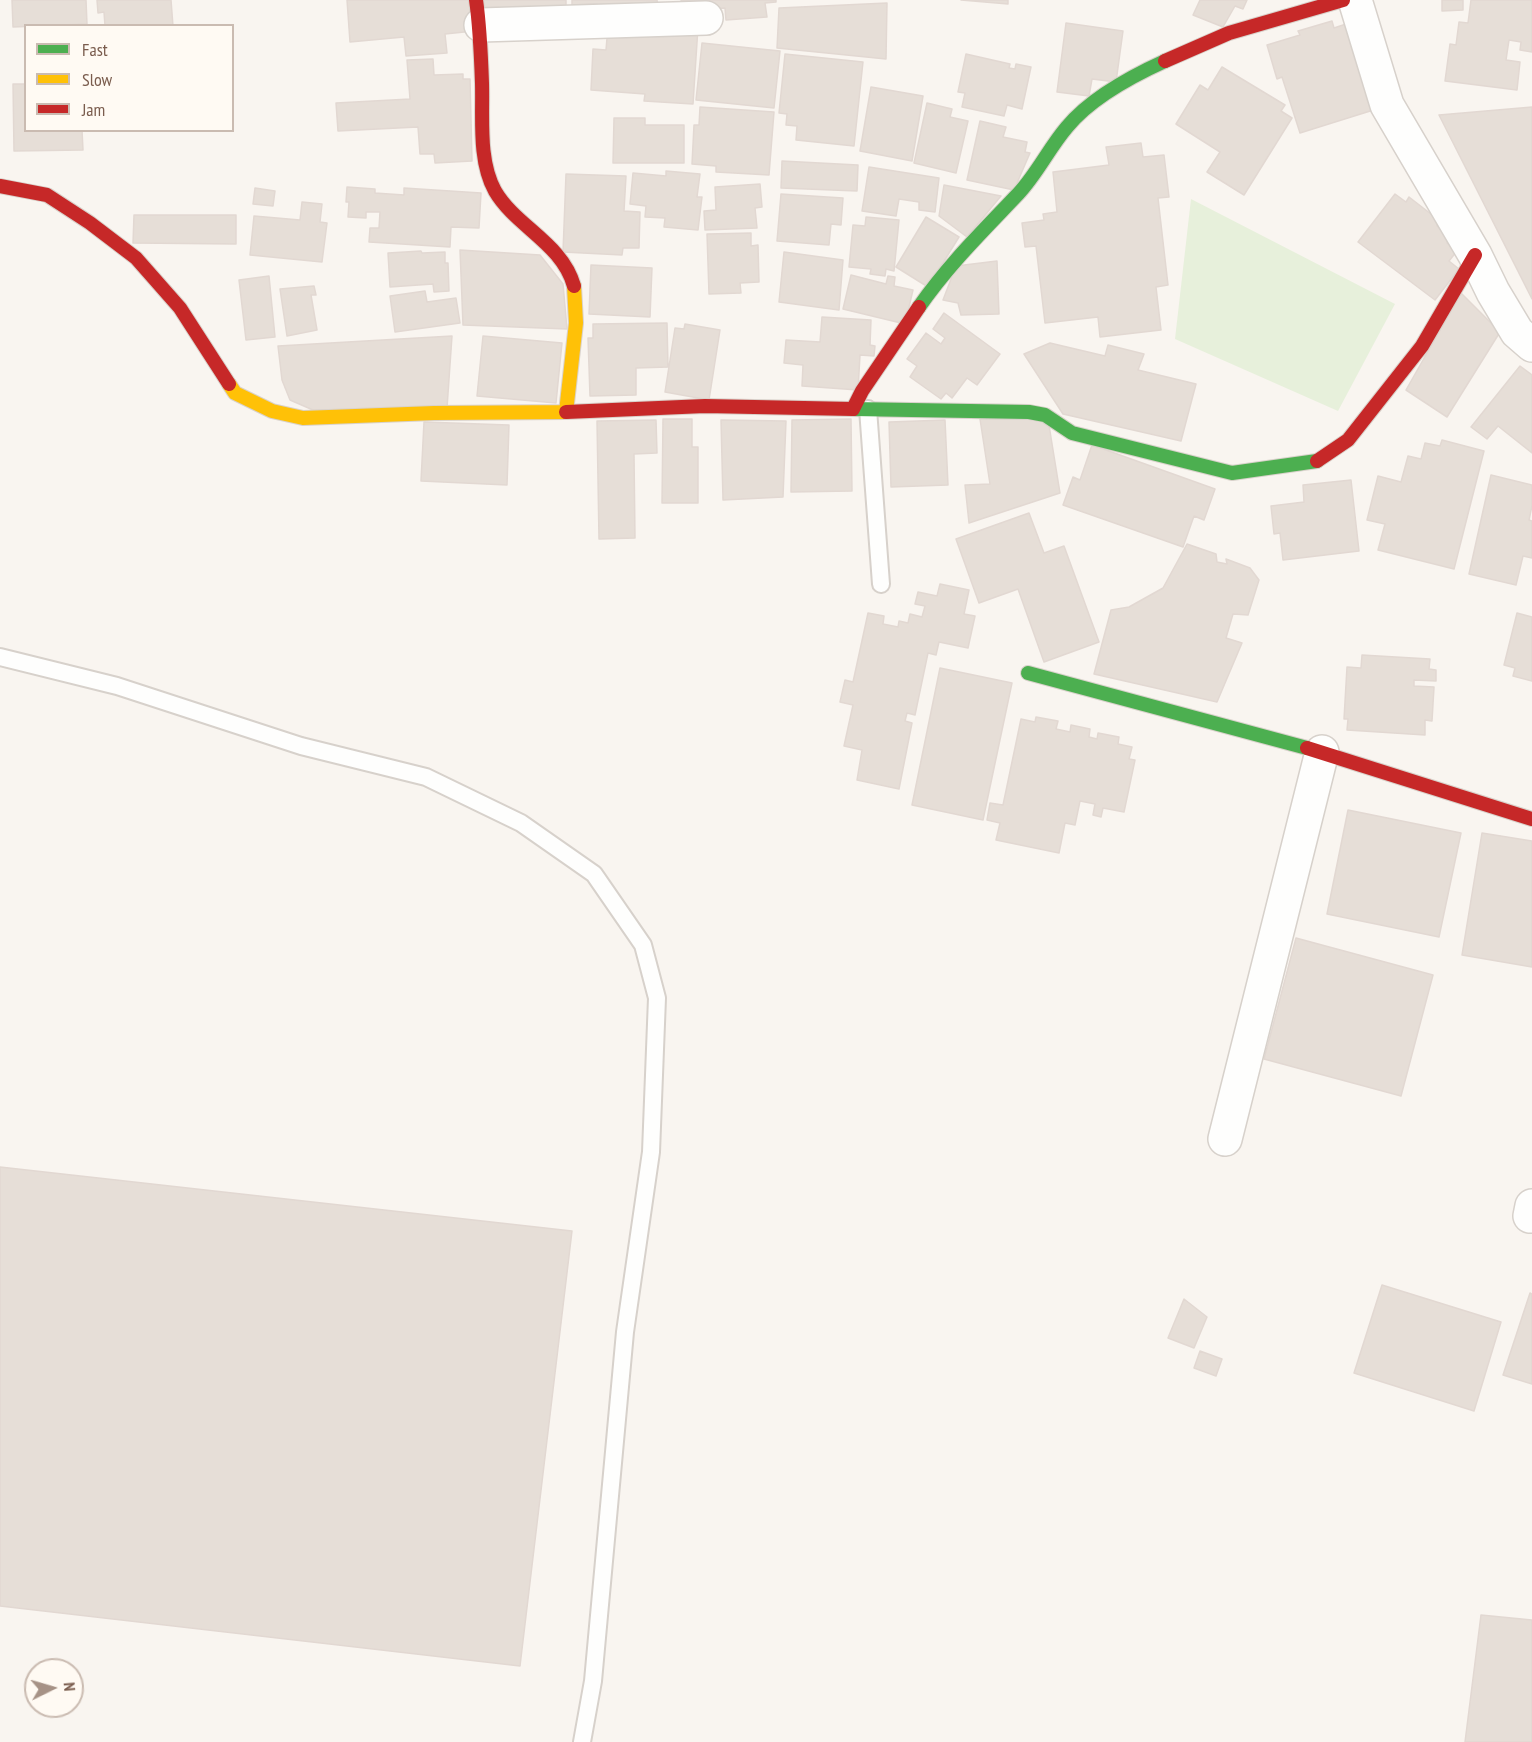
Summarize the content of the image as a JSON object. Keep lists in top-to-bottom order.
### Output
{
  "legend": ["Fast", "Slow", "Jam"],
  "north": "right"
}
